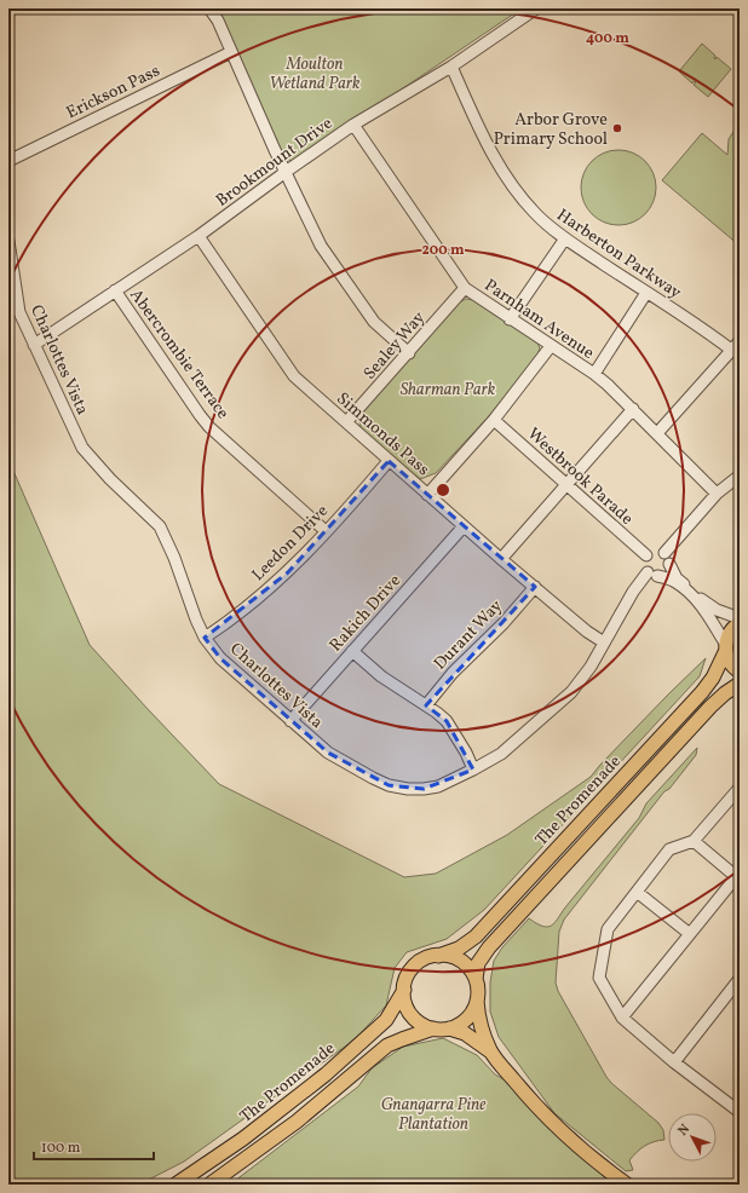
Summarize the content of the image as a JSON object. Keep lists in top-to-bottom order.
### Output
{
  "streets": {
    "main road": ["The Promenade"],
    "street": [
      "Erickson Pass",
      "Brookmount Drive",
      "Harberton Parkway",
      "Parnham Avenue",
      "Sealey Way",
      "Abercrombie Terrace",
      "Charlottes Vista",
      "Simmonds Pass",
      "Westbrook Parade",
      "Leedon Drive",
      "Rakich Drive",
      "Durant Way"
    ]
  },
  "crossings": [
    ["Brookmount Drive", "Harberton Parkway"],
    ["Brookmount Drive", "Parnham Avenue"],
    ["Brookmount Drive", "Abercrombie Terrace"],
    ["Brookmount Drive", "Charlottes Vista"],
    ["Brookmount Drive", "Simmonds Pass"],
    ["Parnham Avenue", "Sealey Way"],
    ["Sealey Way", "Simmonds Pass"],
    ["Abercrombie Terrace", "Leedon Drive"],
    ["Charlottes Vista", "Simmonds Pass"],
    ["Charlottes Vista", "Westbrook Parade"],
    ["Charlottes Vista", "Leedon Drive"],
    ["Charlottes Vista", "Rakich Drive"],
    ["Simmonds Pass", "Leedon Drive"],
    ["Simmonds Pass", "Rakich Drive"],
    ["Simmonds Pass", "Durant Way"]
  ],
  "parks": ["Moulton Wetland Park", "Sharman Park", "Gnangarra Pine Plantation"],
  "places": ["Arbor Grove Primary School"],
  "scale_bar": "100 m",
  "north": "top left",
  "rings": ["400 m", "200 m"]
}
